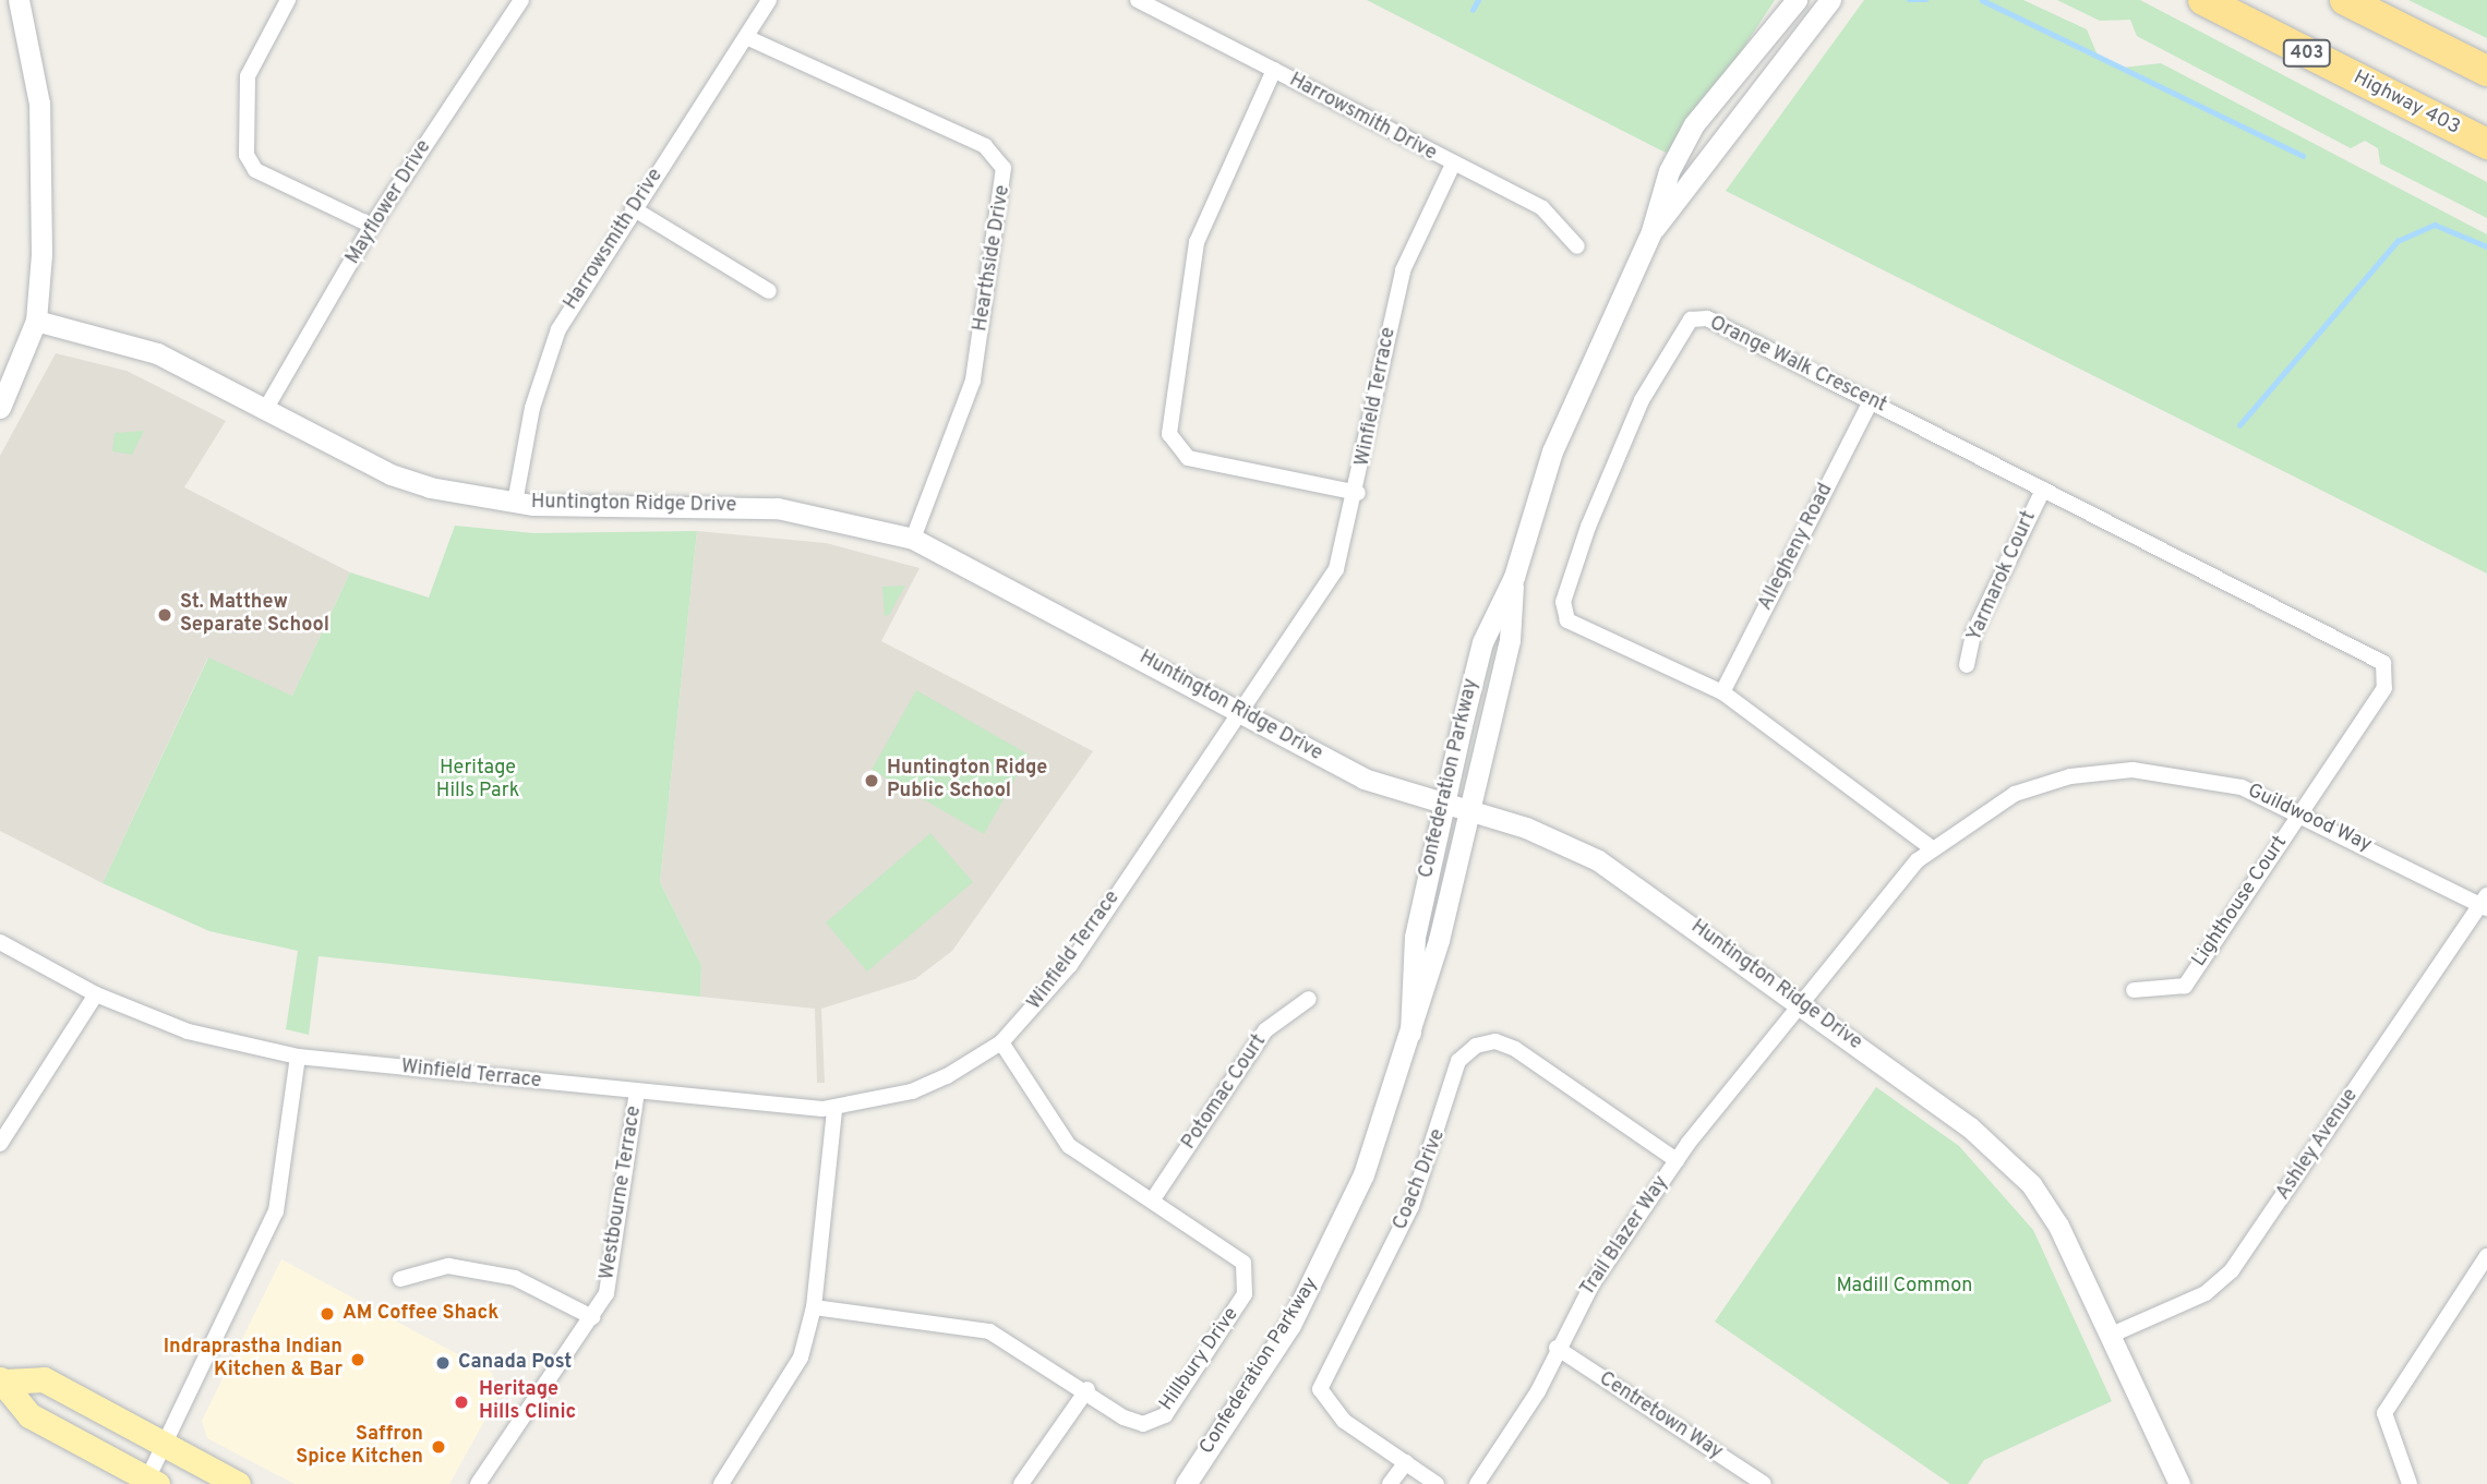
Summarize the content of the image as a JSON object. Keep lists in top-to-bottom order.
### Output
{
  "streets": {
    "highway": ["403", "Highway 403"],
    "street": [
      "Harrowsmith Drive",
      "Mayflower Drive",
      "Hearthside Drive",
      "Orange Walk Crescent",
      "Winfield Terrace",
      "Huntington Ridge Drive",
      "Allegheny Road",
      "Yarmarok Court",
      "Confederation Parkway",
      "Guildwood Way",
      "Lighthouse Court",
      "Potomac Court",
      "Ashley Avenue",
      "Coach Drive",
      "Westbourne Terrace",
      "Trail Blazer Way",
      "Hillbury Drive",
      "Centretown Way"
    ]
  },
  "crossings": [
    ["Harrowsmith Drive", "Hearthside Drive"],
    ["Harrowsmith Drive", "Winfield Terrace"],
    ["Harrowsmith Drive", "Huntington Ridge Drive"],
    ["Mayflower Drive", "Huntington Ridge Drive"],
    ["Hearthside Drive", "Huntington Ridge Drive"],
    ["Orange Walk Crescent", "Allegheny Road"],
    ["Orange Walk Crescent", "Yarmarok Court"],
    ["Orange Walk Crescent", "Guildwood Way"],
    ["Orange Walk Crescent", "Lighthouse Court"],
    ["Winfield Terrace", "Huntington Ridge Drive"],
    ["Winfield Terrace", "Westbourne Terrace"],
    ["Winfield Terrace", "Hillbury Drive"],
    ["Huntington Ridge Drive", "Confederation Parkway"],
    ["Huntington Ridge Drive", "Guildwood Way"],
    ["Huntington Ridge Drive", "Ashley Avenue"],
    ["Huntington Ridge Drive", "Trail Blazer Way"],
    ["Guildwood Way", "Lighthouse Court"],
    ["Guildwood Way", "Ashley Avenue"],
    ["Guildwood Way", "Trail Blazer Way"],
    ["Potomac Court", "Hillbury Drive"],
    ["Coach Drive", "Trail Blazer Way"],
    ["Trail Blazer Way", "Centretown Way"]
  ],
  "parks": ["Heritage Hills Park", "Madill Common"],
  "places": [
    "St. Matthew Separate School",
    "Huntington Ridge Public School",
    "AM Coffee Shack",
    "Indraprastha Indian Kitchen & Bar",
    "Canada Post",
    "Heritage Hills Clinic",
    "Saffron Spice Kitchen"
  ]
}
